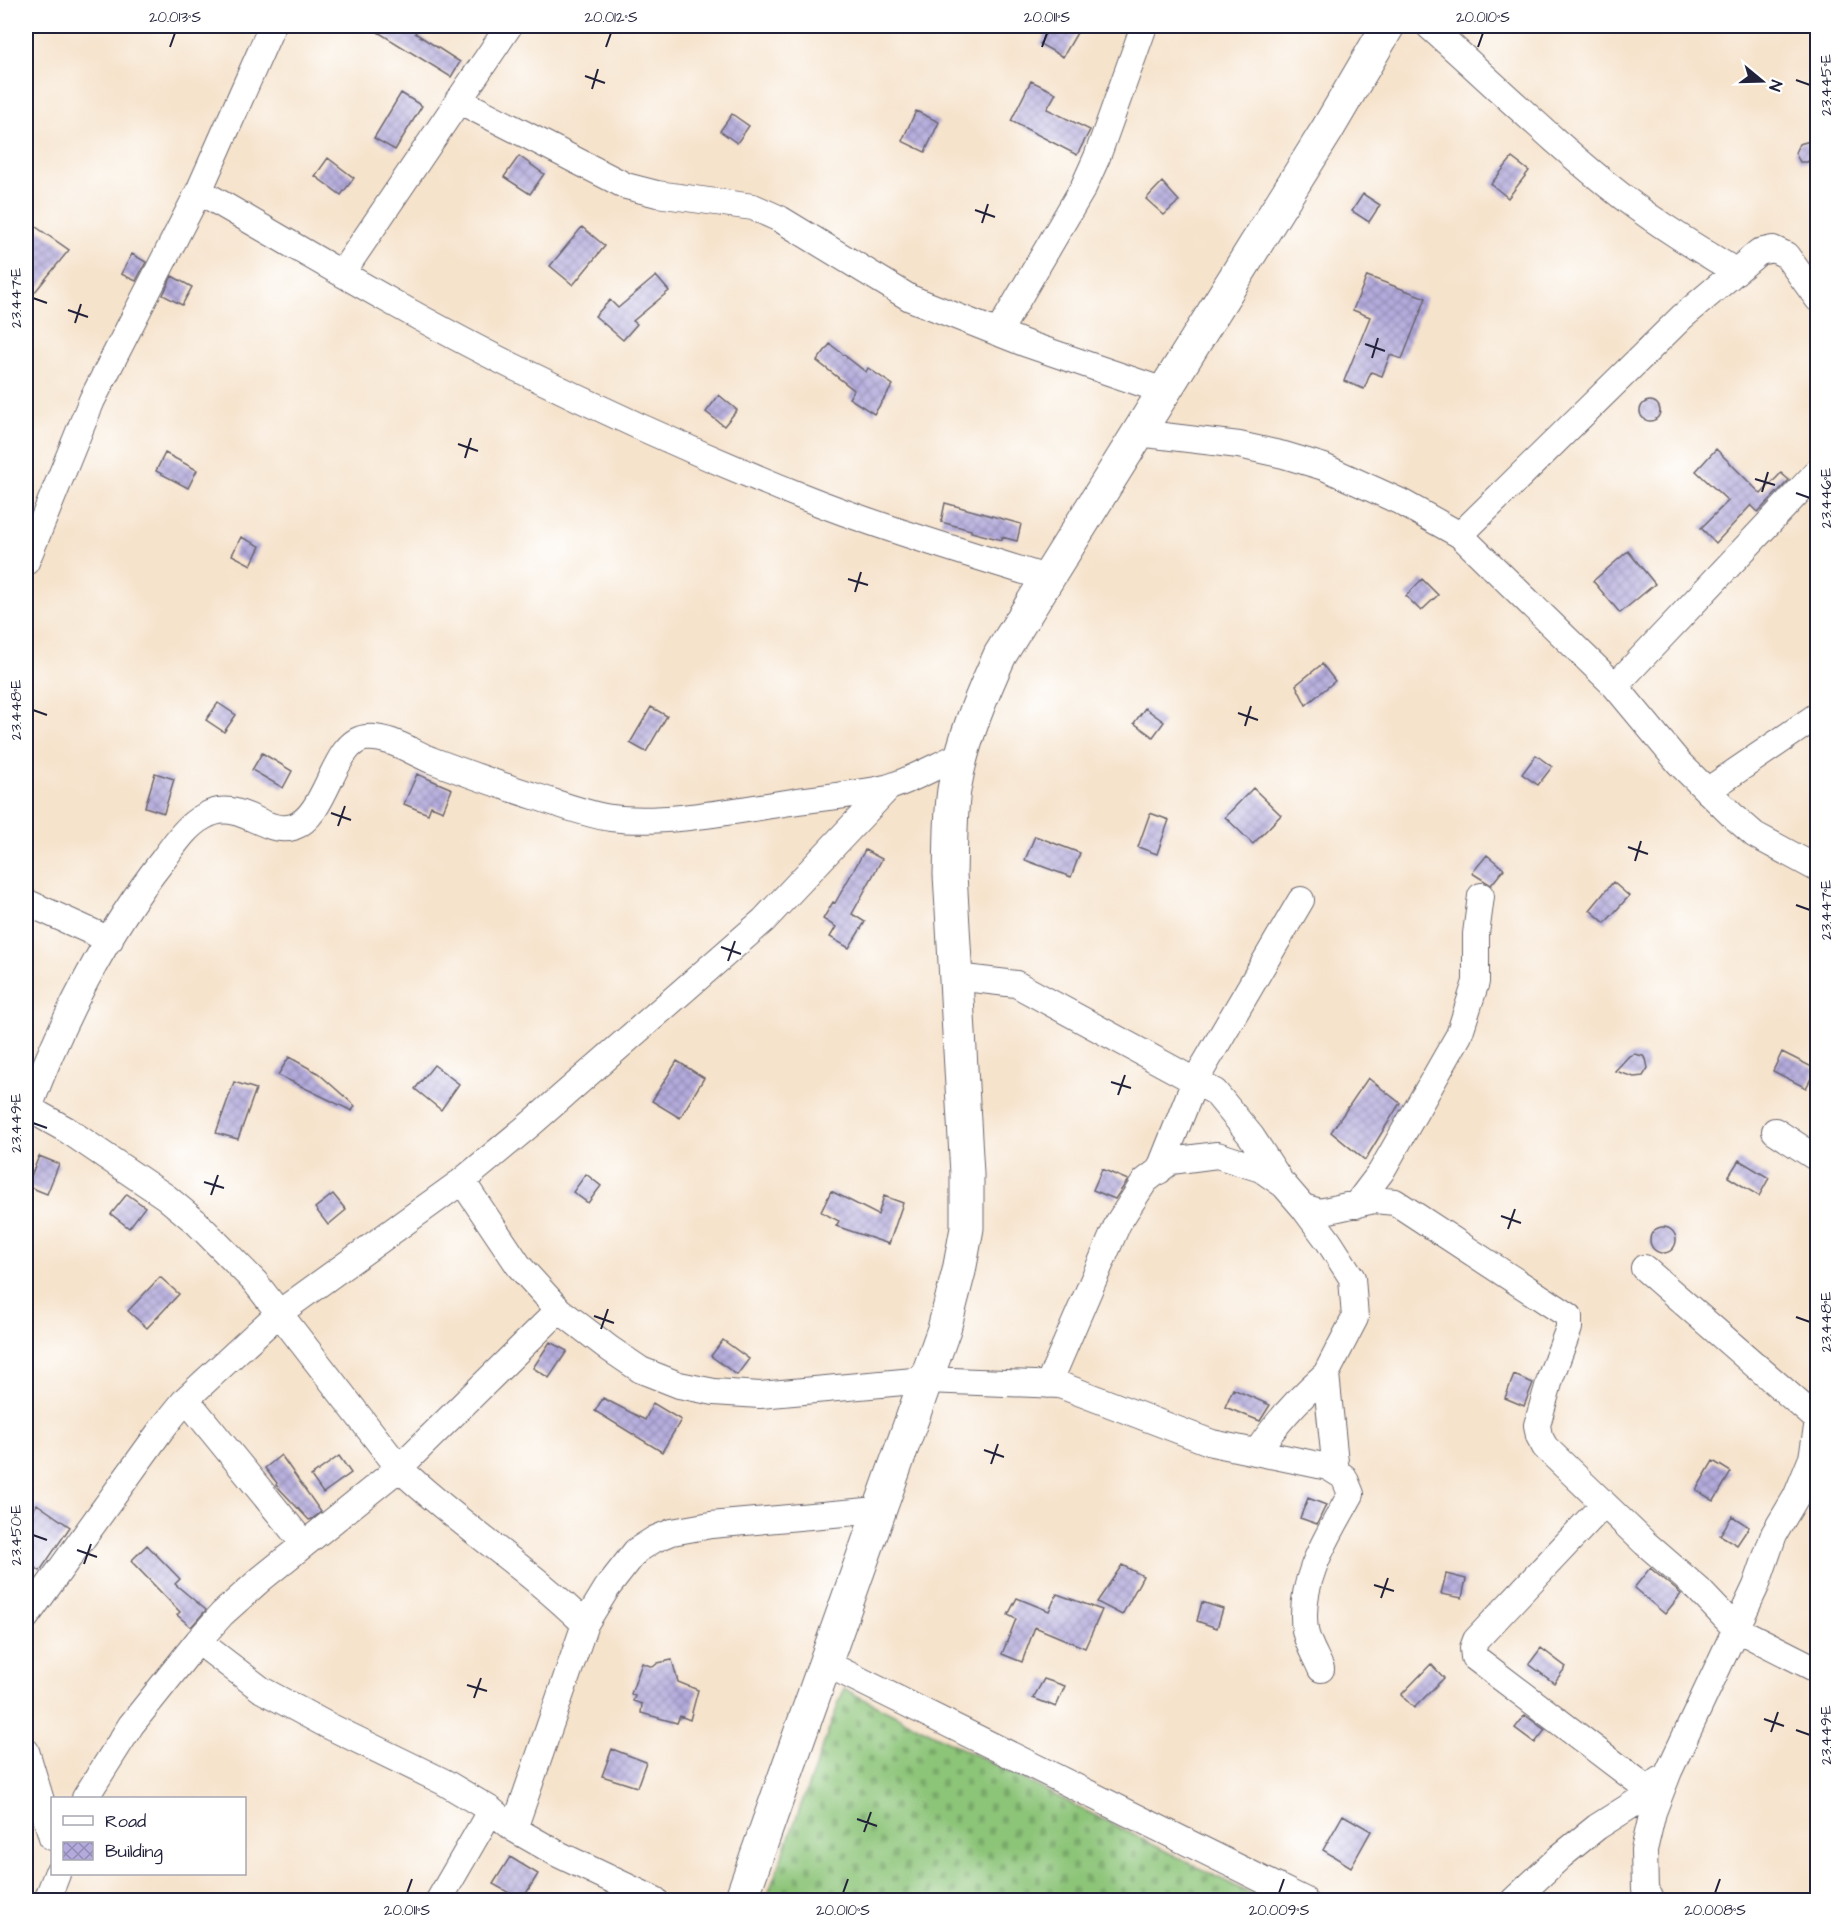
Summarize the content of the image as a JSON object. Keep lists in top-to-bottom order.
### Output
{
  "legend": ["Road", "Building"],
  "north": "right",
  "coordinates": [
    "20.013°S",
    "20.012°S",
    "20.011°S",
    "20.010°S",
    "23.445°E",
    "23.447°E",
    "23.446°E",
    "23.448°E",
    "23.449°E",
    "23.450°E",
    "20.009°S",
    "20.008°S"
  ]
}
